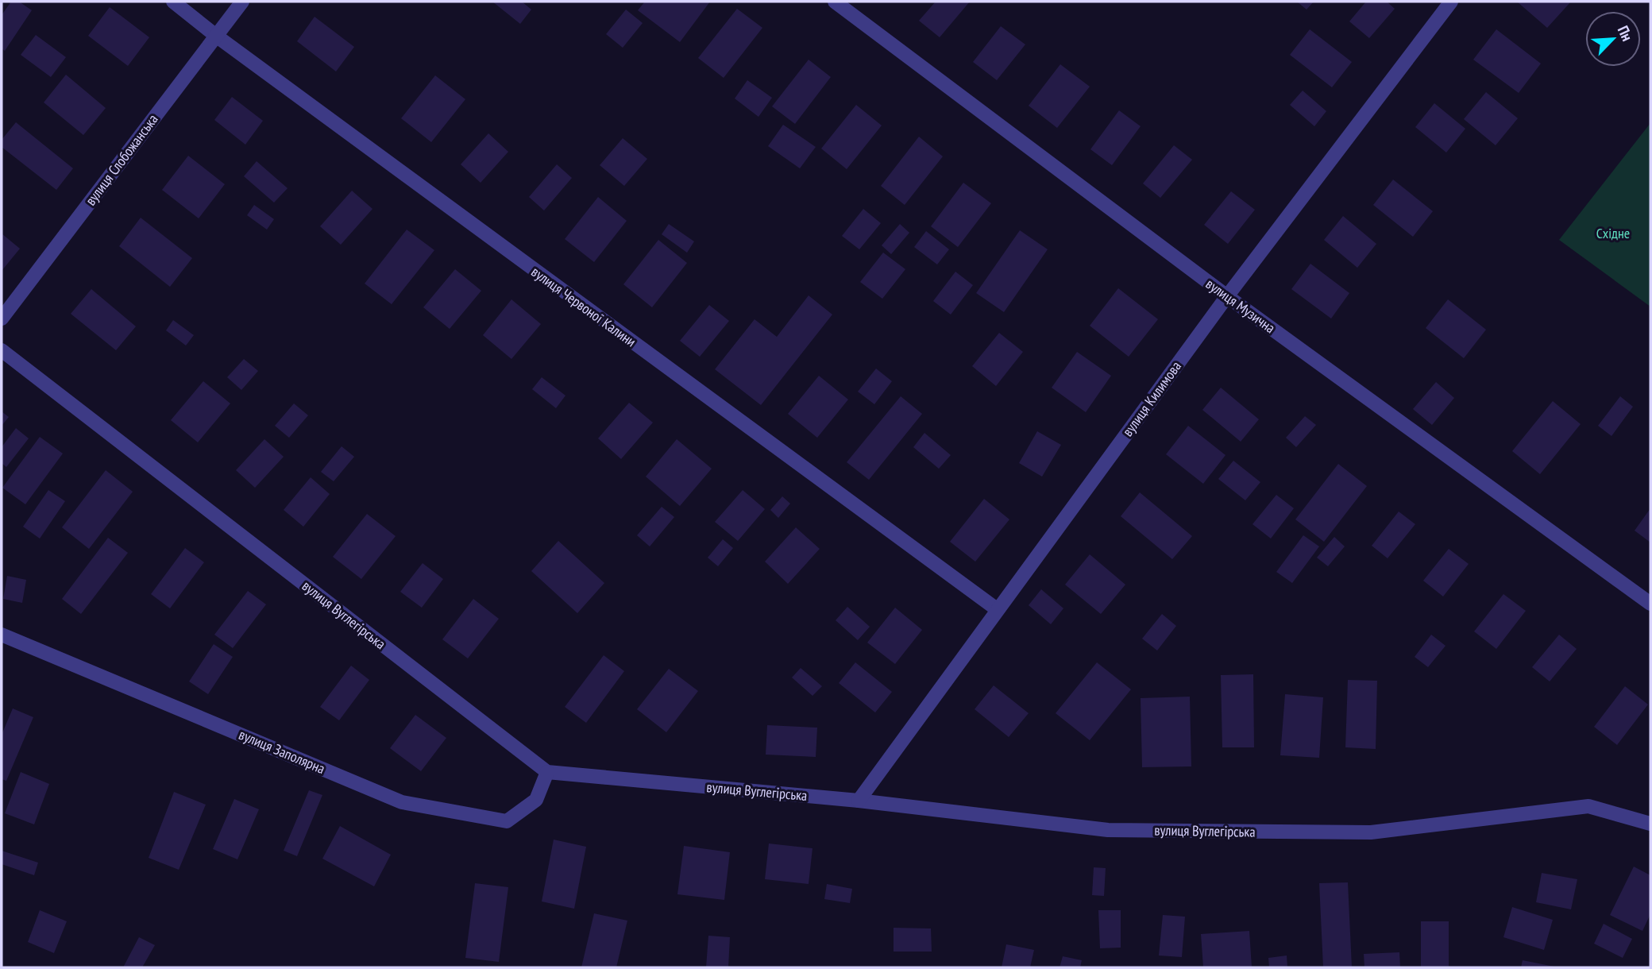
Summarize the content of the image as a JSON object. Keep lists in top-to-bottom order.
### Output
{
  "streets": {
    "street": [
      "вулиця Слобожанська",
      "вулиця Музична",
      "вулиця Червоної Калини",
      "вулиця Килимова",
      "вулиця Вуглегірська",
      "вулиця Заполярна"
    ]
  },
  "crossings": [
    ["вулиця Слобожанська", "вулиця Червоної Калини"],
    ["вулиця Музична", "вулиця Килимова"],
    ["вулиця Червоної Калини", "вулиця Килимова"],
    ["вулиця Килимова", "вулиця Вуглегірська"],
    ["вулиця Вуглегірська", "вулиця Заполярна"]
  ],
  "parks": ["Східне"],
  "north": "top right"
}
